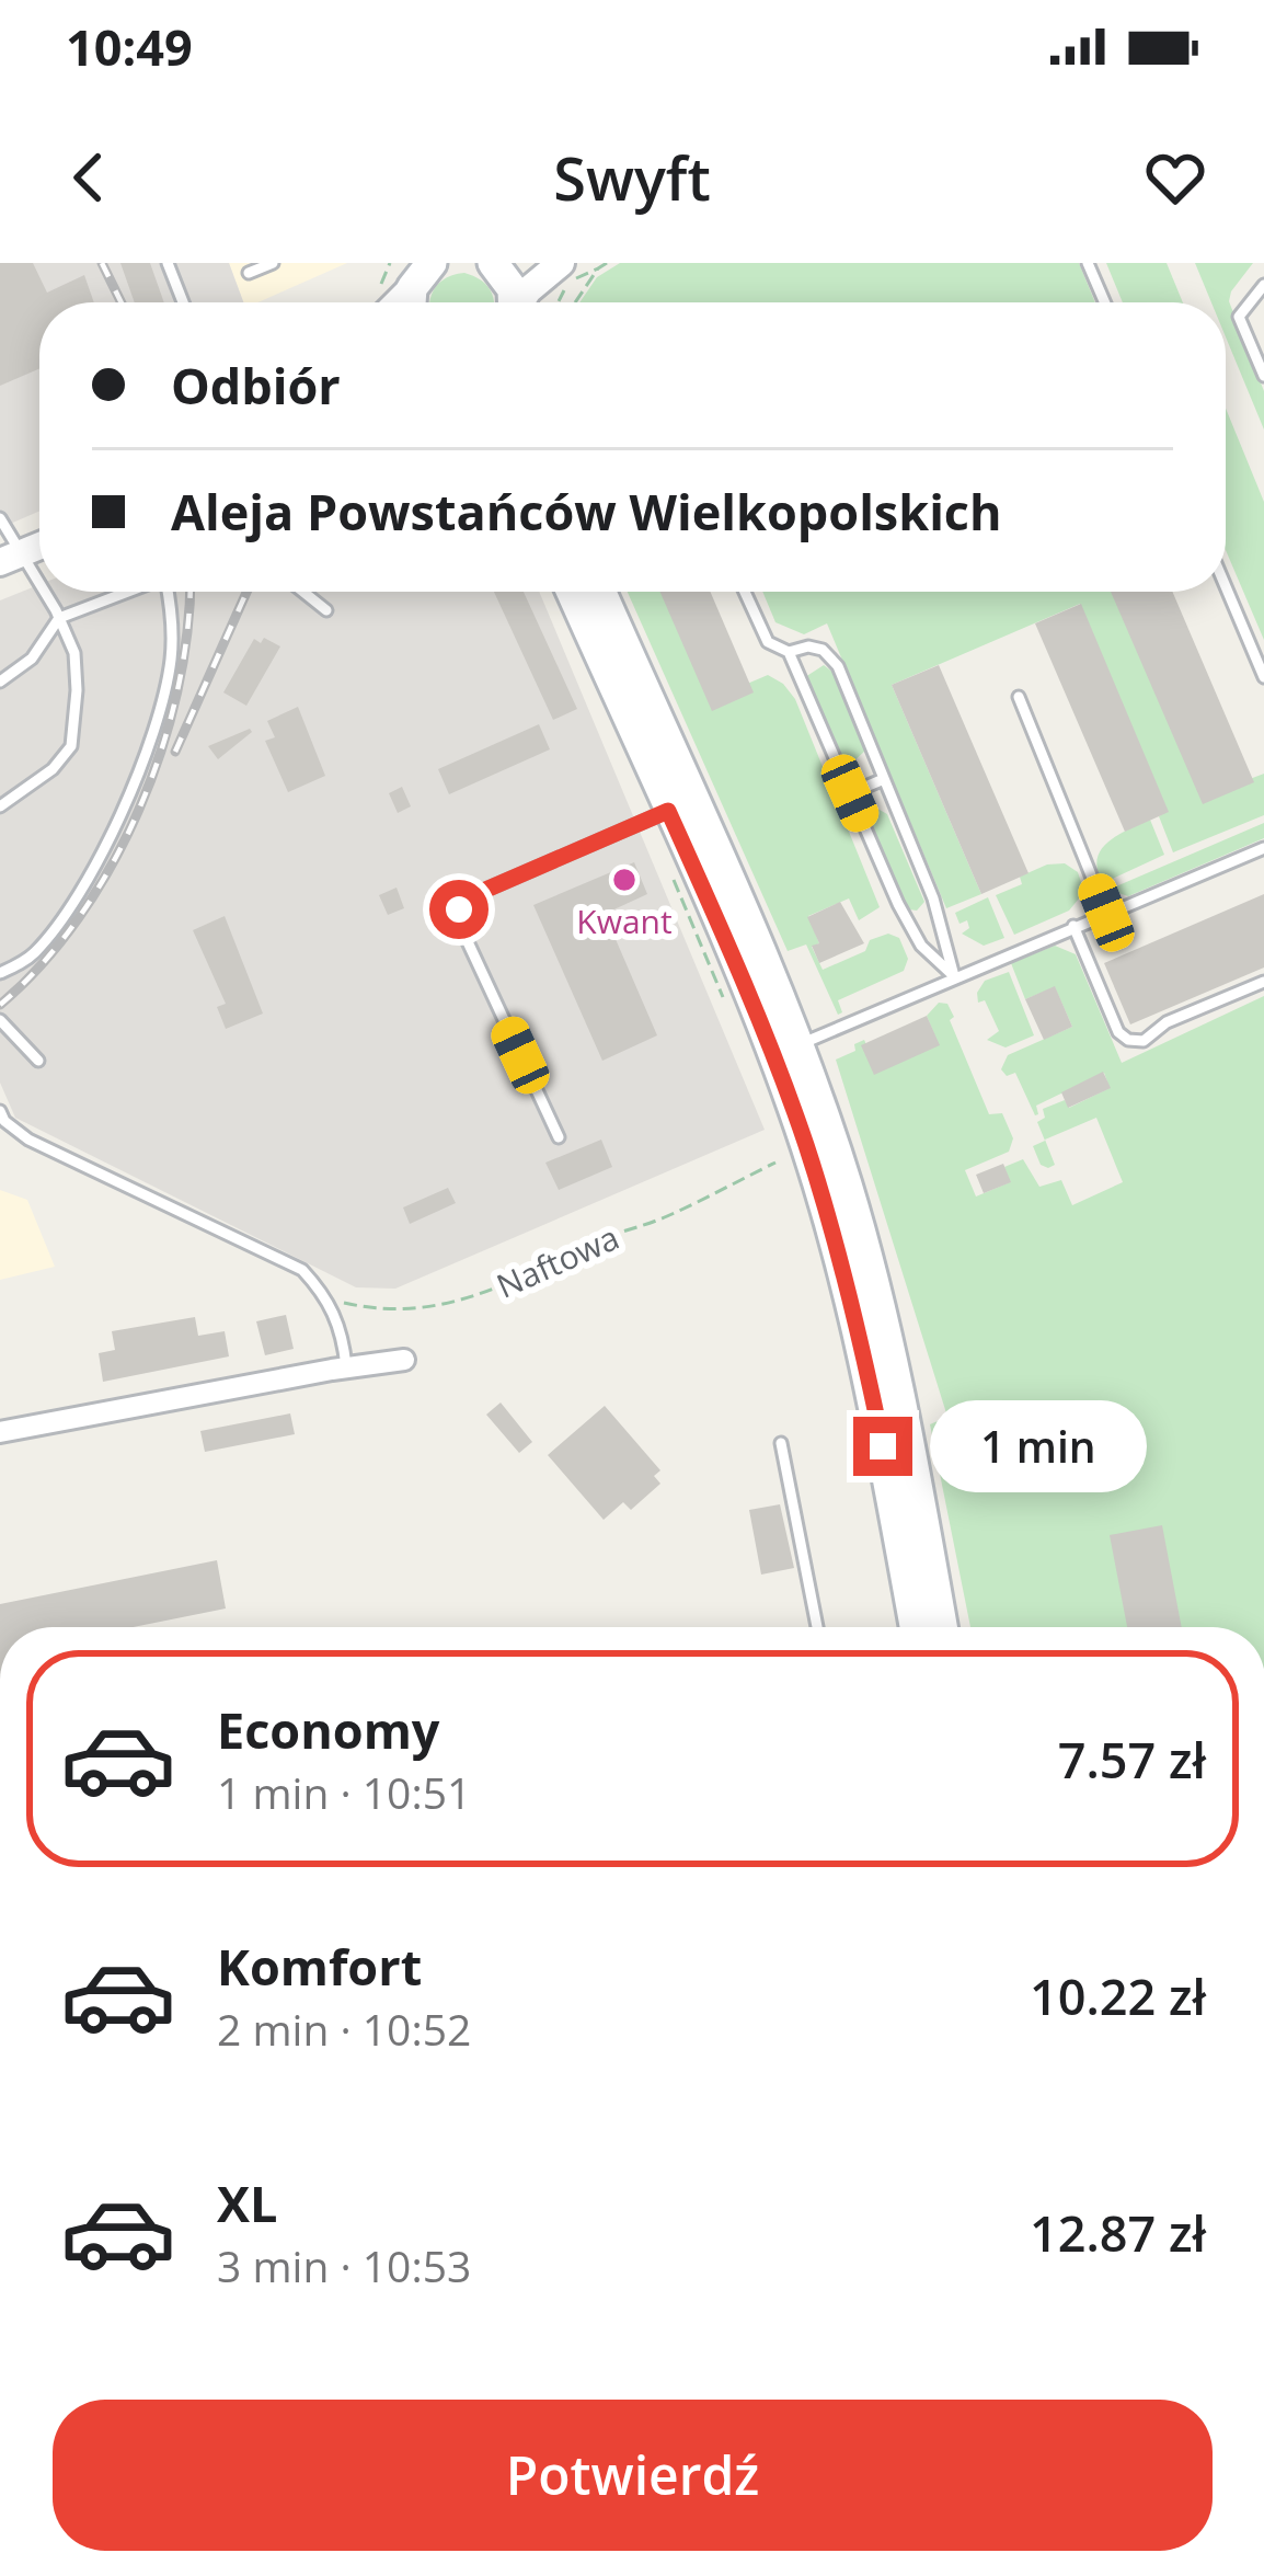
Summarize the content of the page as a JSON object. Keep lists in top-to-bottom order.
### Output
{
  "streets": {
    "path": ["Naftowa"]
  },
  "places": ["Kwant"],
  "page": {
    "status": "10:49",
    "header": "Swyft",
    "banner": ["Odbiór", "Aleja Powstańców Wielkopolskich"],
    "bubble": "1 min",
    "list": [
      {
        "name": "Economy",
        "note": "1 min · 10:51",
        "value": "7.57 zł"
      },
      {
        "name": "Komfort",
        "note": "2 min · 10:52",
        "value": "10.22 zł"
      },
      {
        "name": "XL",
        "note": "3 min · 10:53",
        "value": "12.87 zł"
      }
    ],
    "buttons": "Potwierdź"
  }
}
